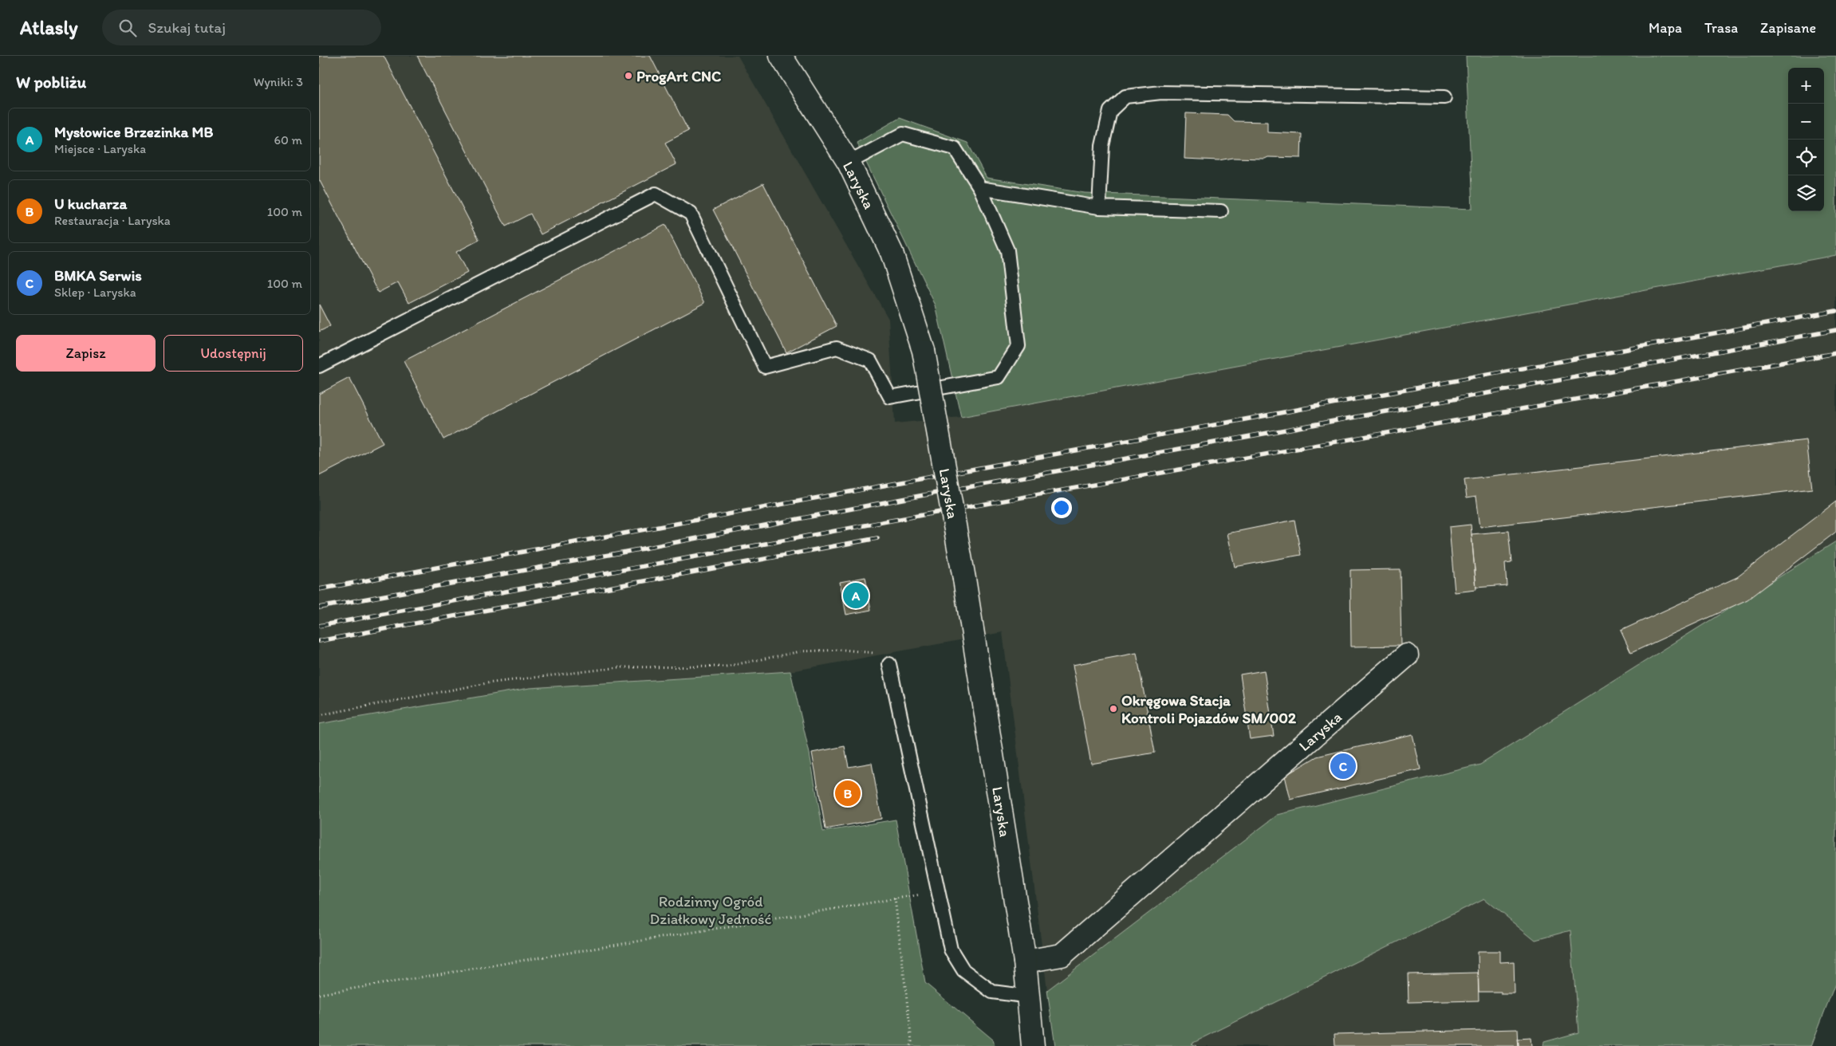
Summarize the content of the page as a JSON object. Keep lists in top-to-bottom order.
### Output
{
  "streets": {
    "street": ["Laryska"]
  },
  "parks": ["Rodzinny Ogród Działkowy Jedność"],
  "places": ["ProgArt CNC", "Okręgowa Stacja Kontroli Pojazdów SM/002"],
  "page": {
    "header": "Atlasly",
    "search": "Szukaj tutaj",
    "nav": ["Mapa", "Trasa", "Zapisane"],
    "heading": ["W pobliżu", "Wyniki: 3"],
    "map_buttons": ["+", "−"],
    "list": [
      {
        "mark": "A",
        "name": "Mysłowice Brzezinka MB",
        "note": "Miejsce · Laryska",
        "value": "60 m"
      },
      {
        "mark": "B",
        "name": "U kucharza",
        "note": "Restauracja · Laryska",
        "value": "100 m"
      },
      {
        "mark": "C",
        "name": "BMKA Serwis",
        "note": "Sklep · Laryska",
        "value": "100 m"
      }
    ],
    "buttons": ["Zapisz", "Udostępnij"],
    "pins": ["A", "C", "B"]
  }
}
